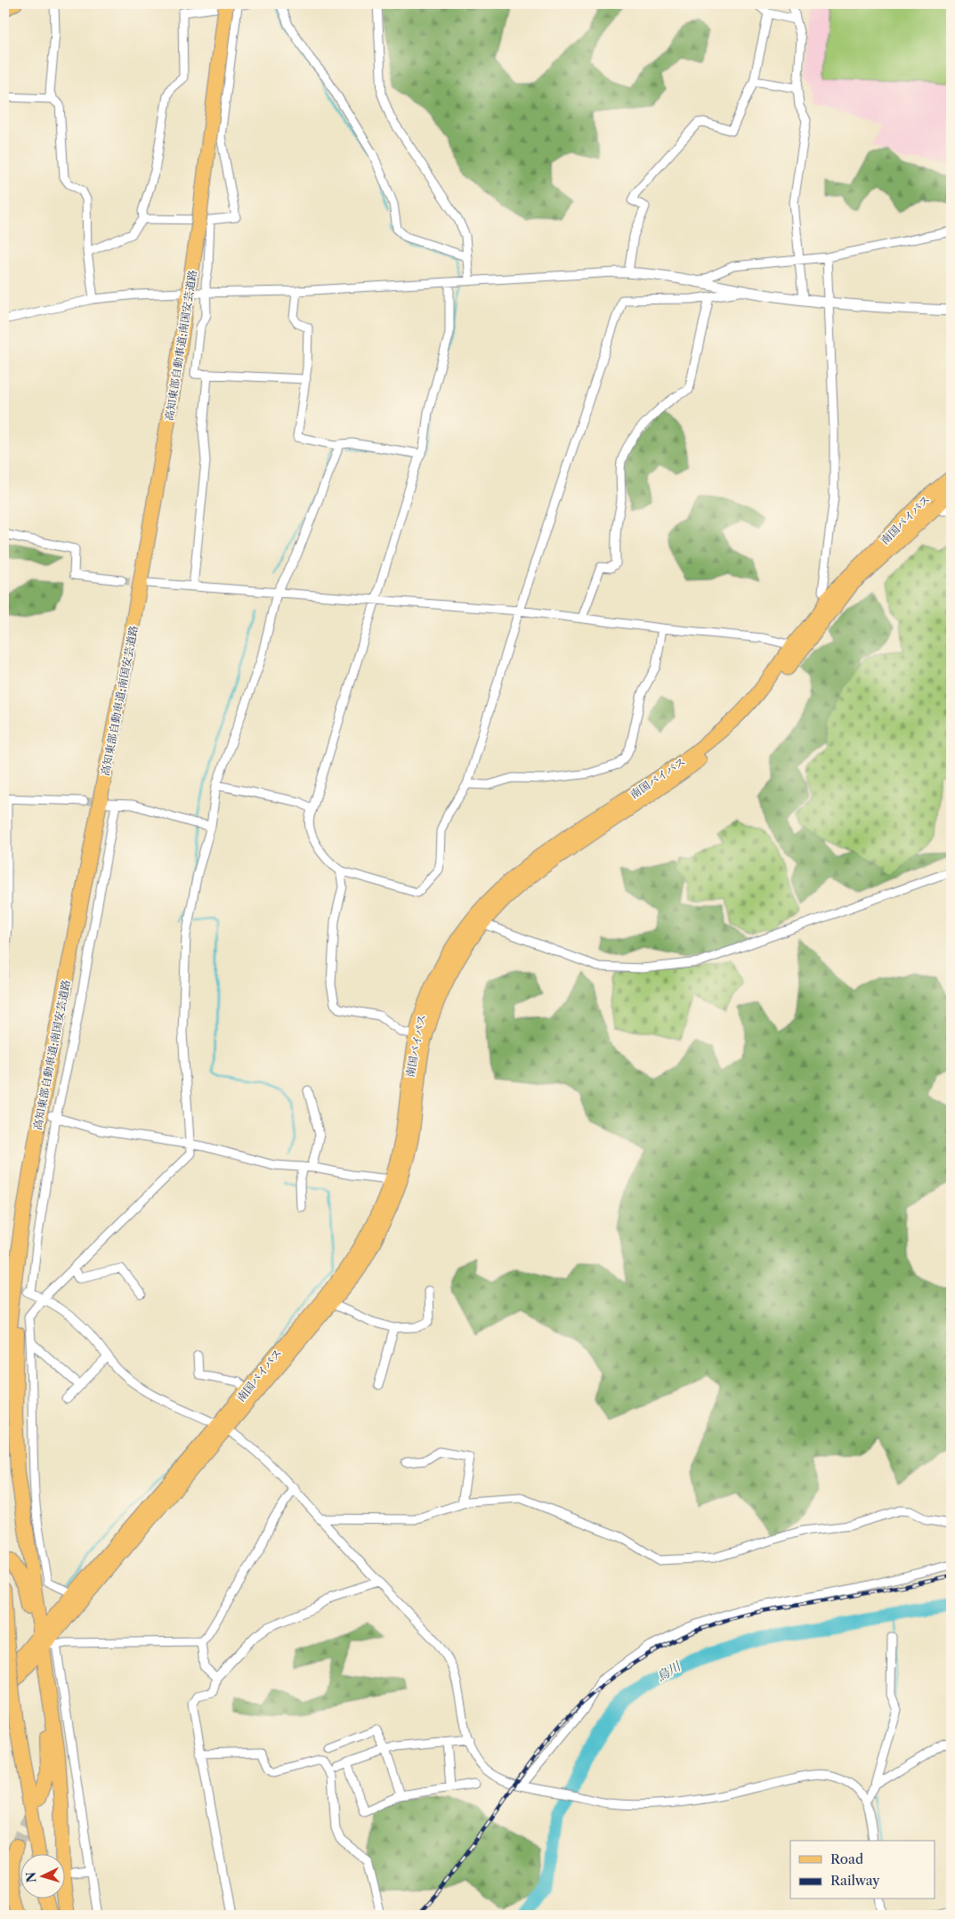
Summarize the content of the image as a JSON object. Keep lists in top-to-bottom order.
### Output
{
  "streets": {
    "highway": ["高知東部自動車道;南国安芸道路", "南国バイパス"]
  },
  "water": ["烏川"],
  "legend": ["Road", "Railway"],
  "north": "left"
}
